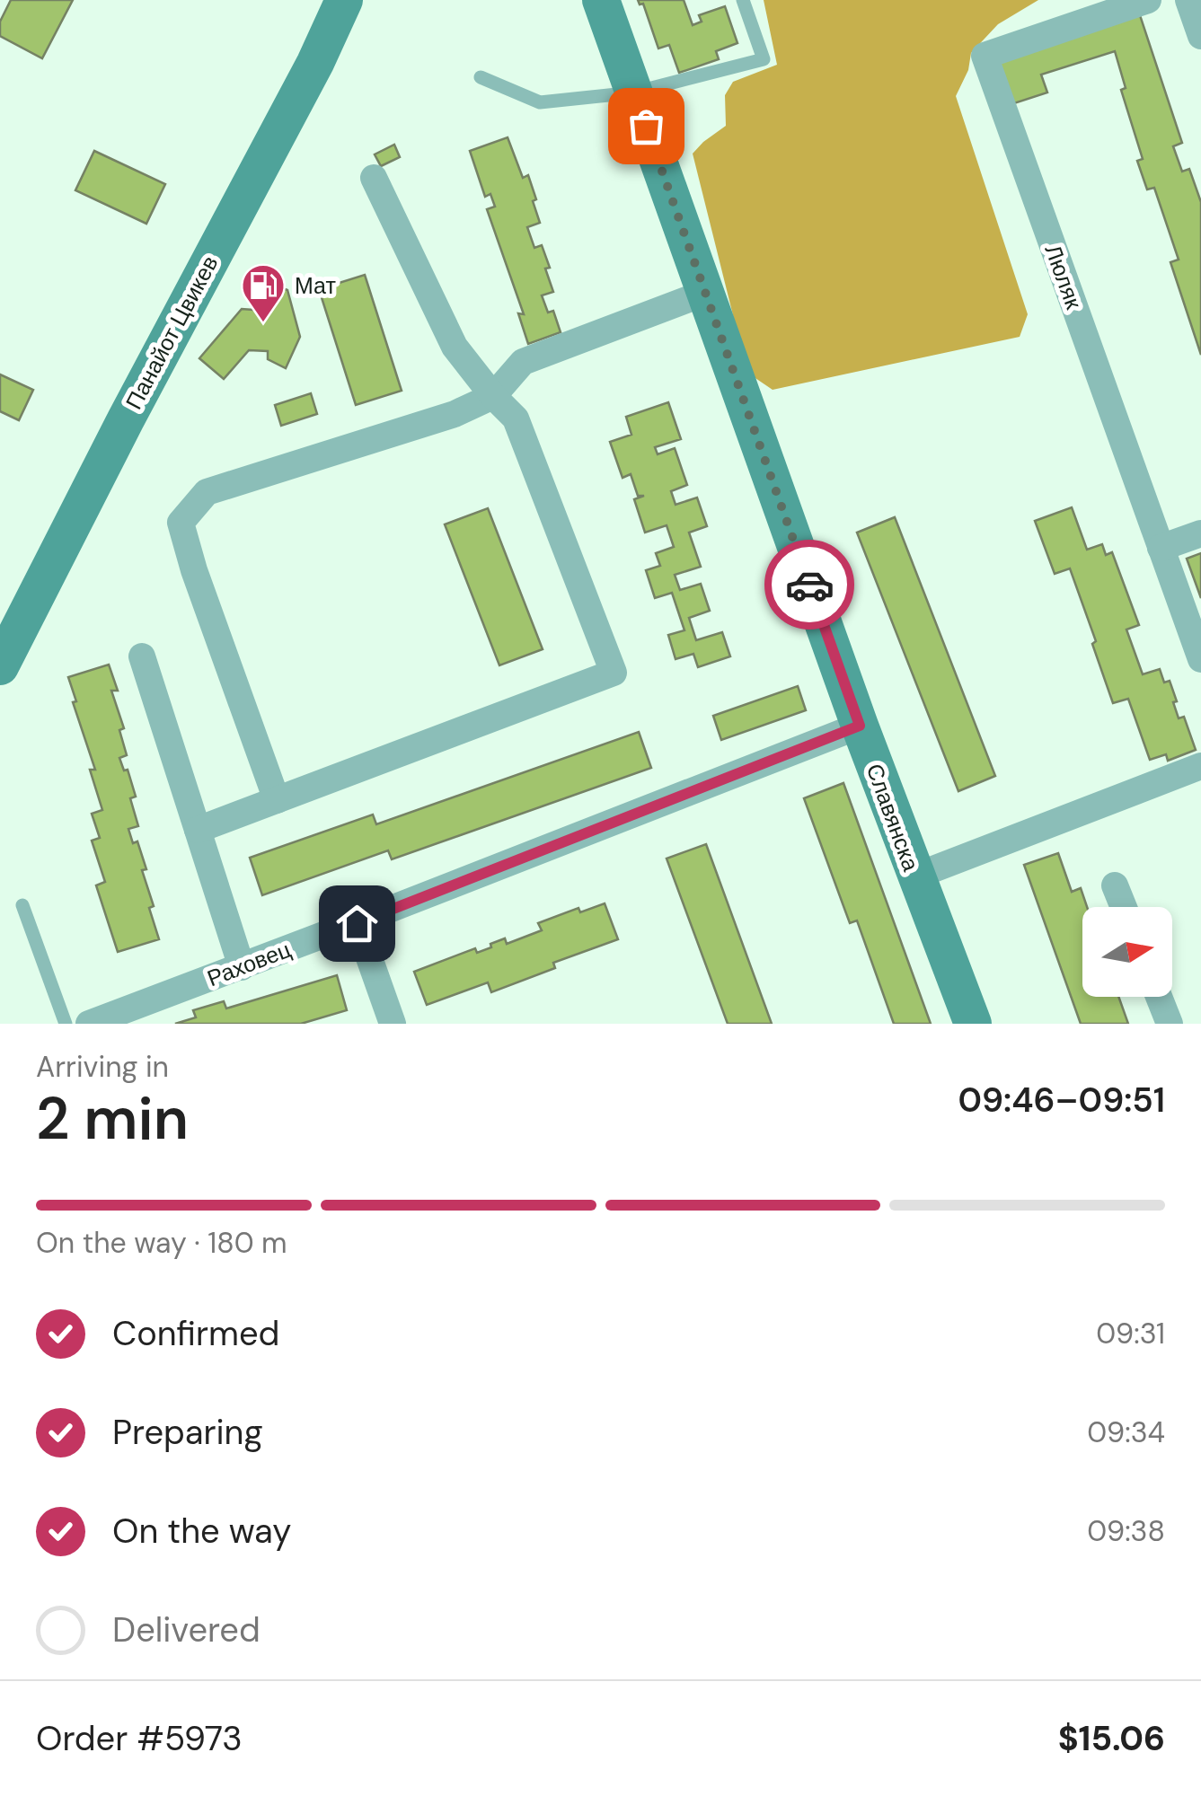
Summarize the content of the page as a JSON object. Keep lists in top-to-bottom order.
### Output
{
  "streets": {
    "street": [
      "Люляк",
      "Панайот Цвикев",
      "Славянска",
      "Раховец"
    ]
  },
  "crossings": [
    ["Славянска", "Раховец"]
  ],
  "places": {
    "fuel station": ["Мат"]
  },
  "north": "right",
  "page": {
    "heading": ["2 min", "Arriving in", "09:46–09:51"],
    "panel": ["Order #5973", "$15.06"],
    "bar": "On the way · 180 m",
    "list": [
      ["Confirmed", "09:31"],
      ["Preparing", "09:34"],
      ["On the way", "09:38"],
      "Delivered"
    ]
  }
}
